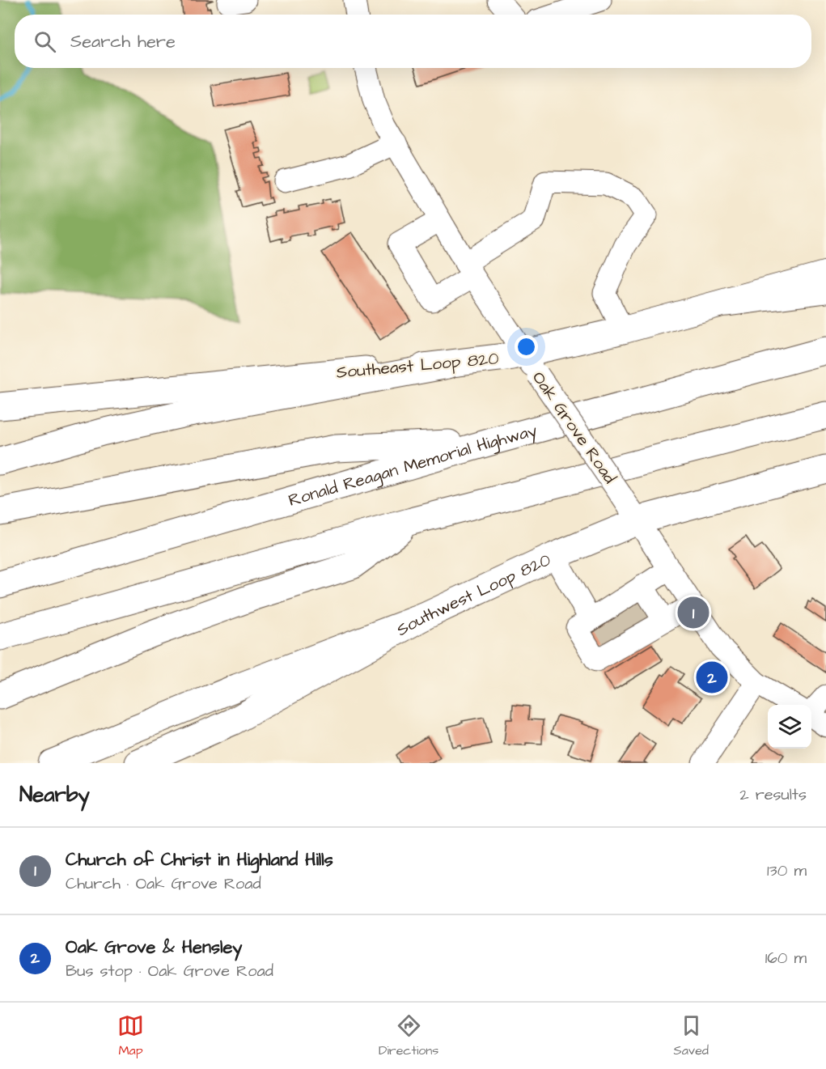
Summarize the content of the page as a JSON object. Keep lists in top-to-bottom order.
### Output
{
  "streets": {
    "main road": ["Southeast Loop 820", "Ronald Reagan Memorial Highway", "Southwest Loop 820"],
    "street": ["Oak Grove Road"]
  },
  "crossings": [
    ["Southeast Loop 820", "Oak Grove Road"],
    ["Oak Grove Road", "Southwest Loop 820"]
  ],
  "page": {
    "search": "Search here",
    "pins": ["1", "2"],
    "heading": ["Nearby", "2 results"],
    "list": [
      {
        "mark": "1",
        "name": "Church of Christ in Highland Hills",
        "note": "Church · Oak Grove Road",
        "value": "130 m"
      },
      {
        "mark": "2",
        "name": "Oak Grove & Hensley",
        "note": "Bus stop · Oak Grove Road",
        "value": "160 m"
      }
    ],
    "nav": ["Map", "Directions", "Saved"]
  }
}
